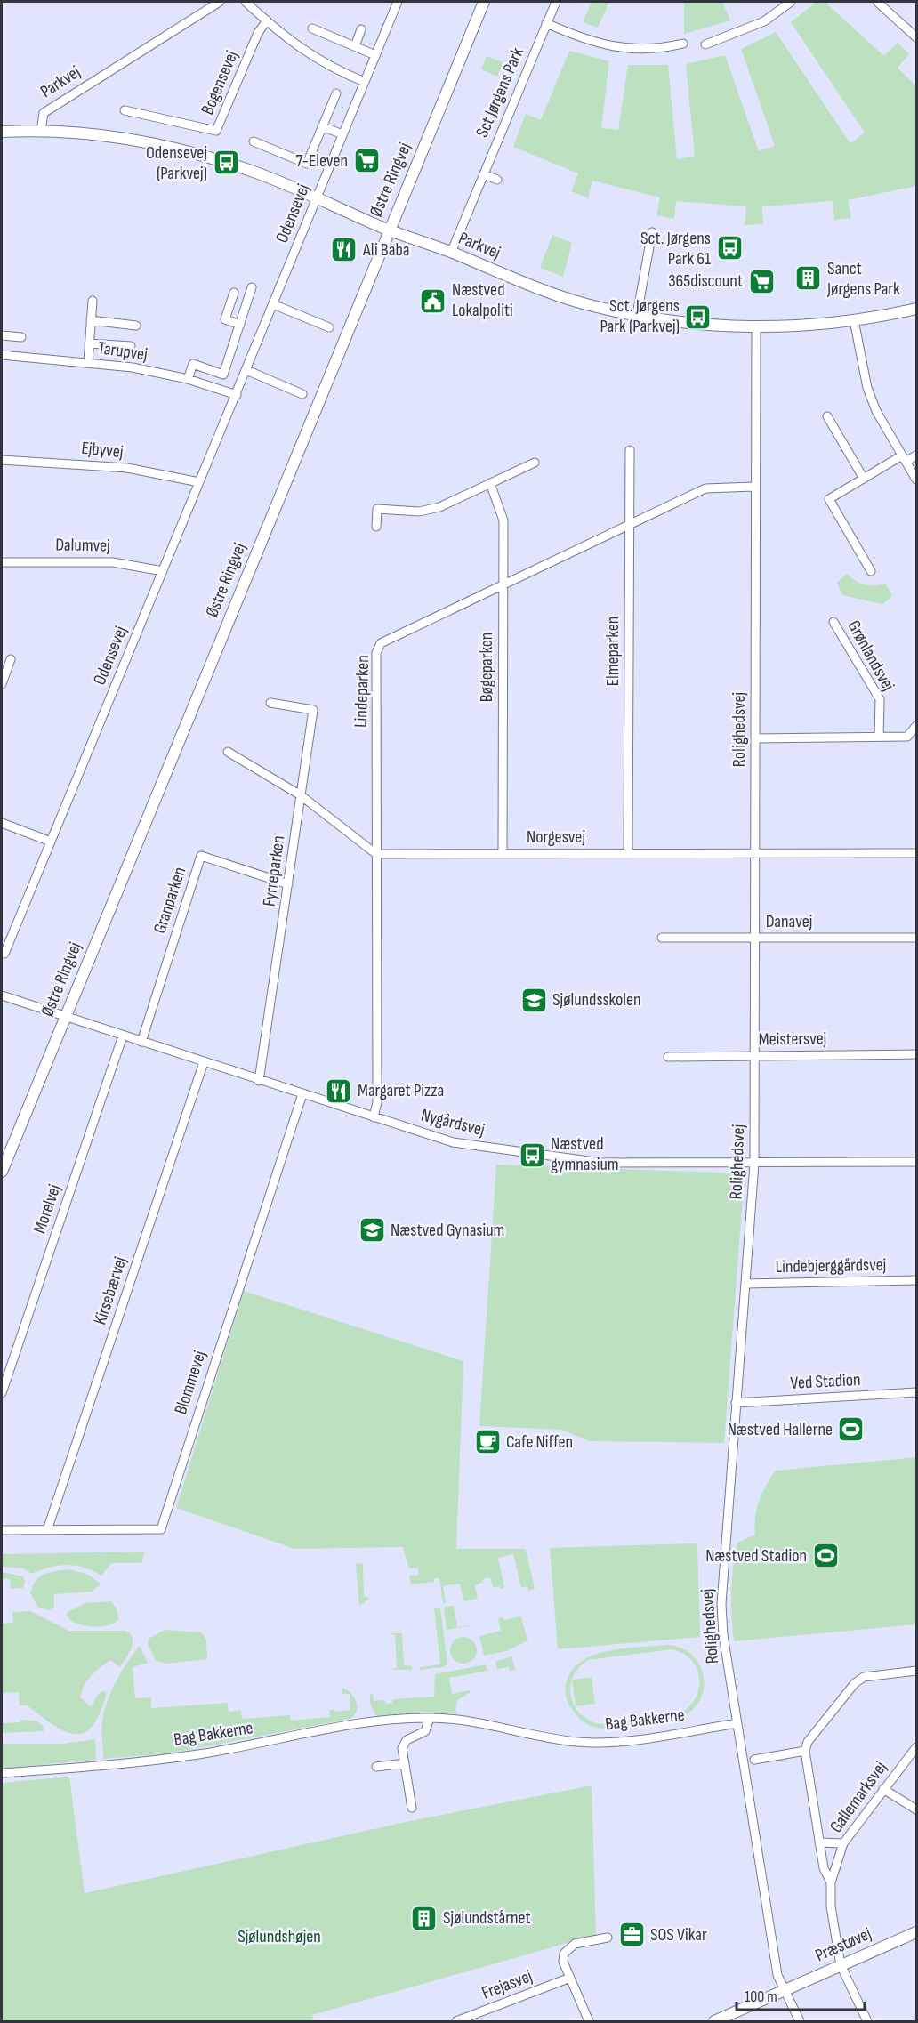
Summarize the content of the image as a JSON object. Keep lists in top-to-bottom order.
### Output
{
  "streets": {
    "street": [
      "Parkvej",
      "Bogensevej",
      "Sct Jørgens Park",
      "Østre Ringvej",
      "Odensevej",
      "Tarupvej",
      "Ejbyvej",
      "Dalumvej",
      "Elmeparken",
      "Grønlandsvej",
      "Bøgeparken",
      "Lindeparken",
      "Rolighedsvej",
      "Norgesvej",
      "Fyrreparken",
      "Granparken",
      "Danavej",
      "Meistersvej",
      "Nygårdsvej",
      "Morelvej",
      "Lindebjerggårdsvej",
      "Kirsebærvej",
      "Ved Stadion",
      "Blommevej",
      "Bag Bakkerne",
      "Gallemarksvej",
      "Præstøvej",
      "Frejasvej"
    ]
  },
  "crossings": [
    ["Parkvej", "Sct Jørgens Park"],
    ["Parkvej", "Østre Ringvej"],
    ["Parkvej", "Odensevej"],
    ["Parkvej", "Rolighedsvej"],
    ["Østre Ringvej", "Nygårdsvej"],
    ["Odensevej", "Tarupvej"],
    ["Odensevej", "Ejbyvej"],
    ["Odensevej", "Dalumvej"],
    ["Elmeparken", "Lindeparken"],
    ["Elmeparken", "Norgesvej"],
    ["Bøgeparken", "Lindeparken"],
    ["Bøgeparken", "Norgesvej"],
    ["Lindeparken", "Rolighedsvej"],
    ["Lindeparken", "Norgesvej"],
    ["Lindeparken", "Nygårdsvej"],
    ["Rolighedsvej", "Norgesvej"],
    ["Rolighedsvej", "Danavej"],
    ["Rolighedsvej", "Meistersvej"],
    ["Rolighedsvej", "Nygårdsvej"],
    ["Rolighedsvej", "Lindebjerggårdsvej"],
    ["Rolighedsvej", "Ved Stadion"],
    ["Rolighedsvej", "Bag Bakkerne"],
    ["Rolighedsvej", "Præstøvej"],
    ["Fyrreparken", "Granparken"],
    ["Fyrreparken", "Nygårdsvej"],
    ["Granparken", "Nygårdsvej"],
    ["Nygårdsvej", "Morelvej"],
    ["Nygårdsvej", "Kirsebærvej"],
    ["Nygårdsvej", "Blommevej"],
    ["Kirsebærvej", "Blommevej"],
    ["Gallemarksvej", "Præstøvej"]
  ],
  "parks": ["Sjølundshøjen"],
  "places": {
    "supermarket": ["7-Eleven", "365discount"],
    "bus stop": [
      "Odensevej (Parkvej)",
      "Sct. Jørgens Park 61",
      "Sct. Jørgens Park (Parkvej)",
      "Næstved gymnasium"
    ],
    "restaurant": ["Ali Baba", "Margaret Pizza"],
    "building": ["Sanct Jørgens Park", "Sjølundstårnet"],
    "public building": ["Næstved Lokalpoliti"],
    "school or university": ["Sjølundsskolen", "Næstved Gynasium"],
    "sports": ["Næstved Hallerne", "Næstved Stadion"],
    "cafe": ["Cafe Niffen"],
    "office": ["SOS Vikar"]
  },
  "scale_bar": "100 m"
}
